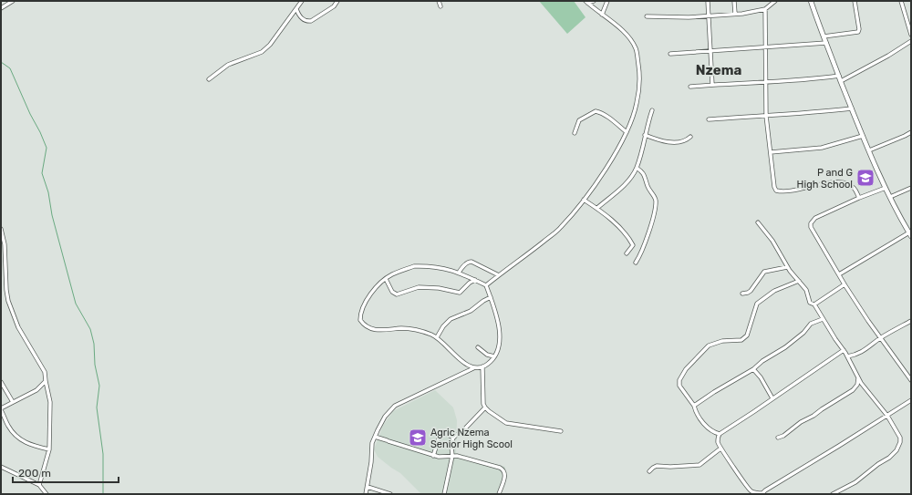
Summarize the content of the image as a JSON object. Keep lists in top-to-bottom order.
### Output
{
  "districts": ["Nzema"],
  "places": {
    "school or university": ["P and G High School", "Agric Nzema Senior High Scool"]
  },
  "scale_bar": "200 m"
}
